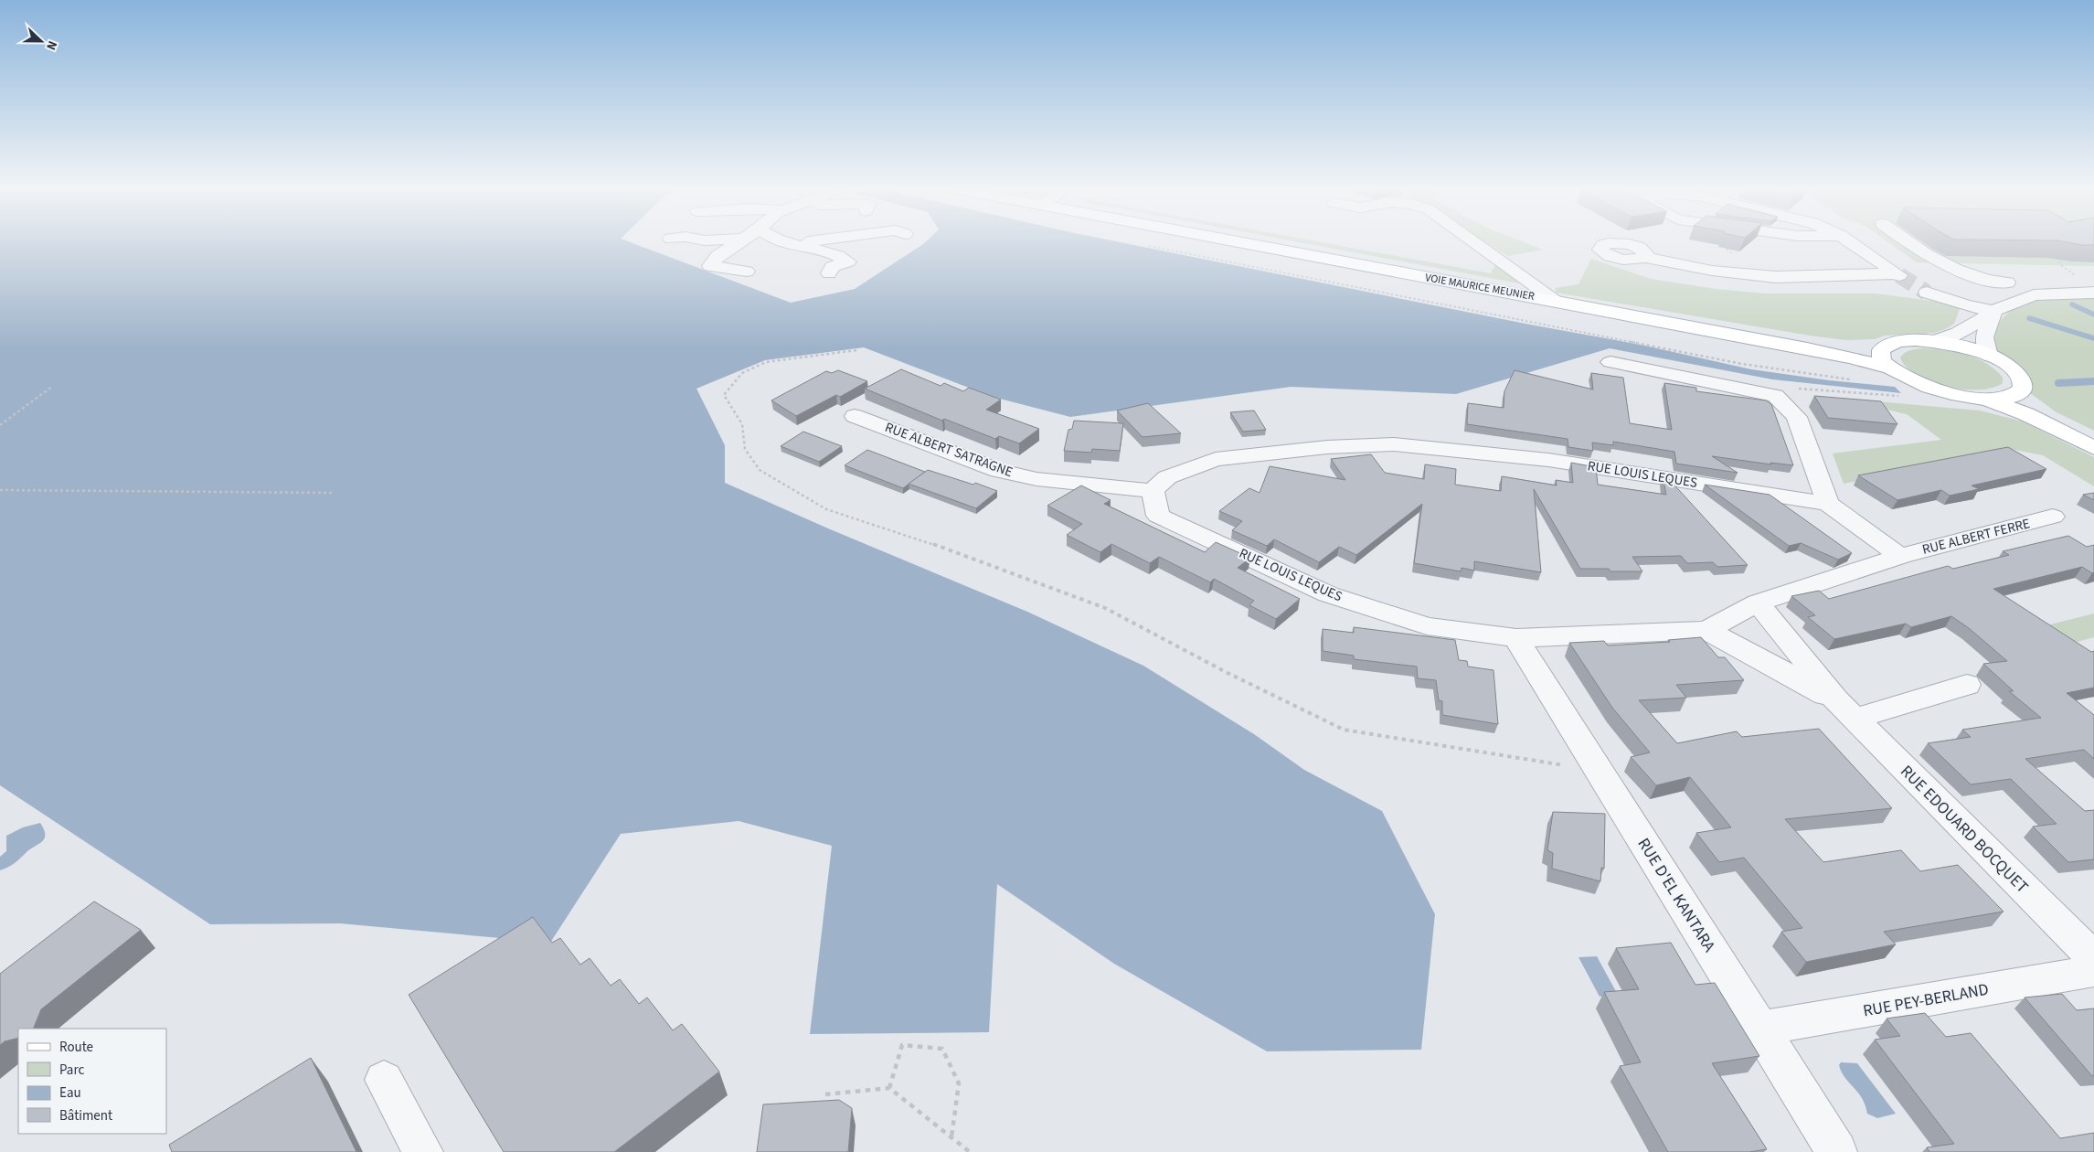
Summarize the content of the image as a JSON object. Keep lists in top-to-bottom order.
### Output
{
  "streets": {
    "main road": ["VOIE MAURICE MEUNIER"],
    "street": [
      "RUE ALBERT SATRAGNE",
      "RUE LOUIS LEQUES",
      "RUE ALBERT FERRE",
      "RUE EDOUARD BOCQUET",
      "RUE D'EL KANTARA",
      "RUE PEY-BERLAND"
    ]
  },
  "crossings": [
    ["RUE ALBERT SATRAGNE", "RUE LOUIS LEQUES"],
    ["RUE LOUIS LEQUES", "RUE ALBERT FERRE"],
    ["RUE LOUIS LEQUES", "RUE EDOUARD BOCQUET"],
    ["RUE LOUIS LEQUES", "RUE D'EL KANTARA"],
    ["RUE D'EL KANTARA", "RUE PEY-BERLAND"]
  ],
  "legend": [
    "Route",
    "Parc",
    "Eau",
    "Bâtiment"
  ],
  "north": "right"
}
